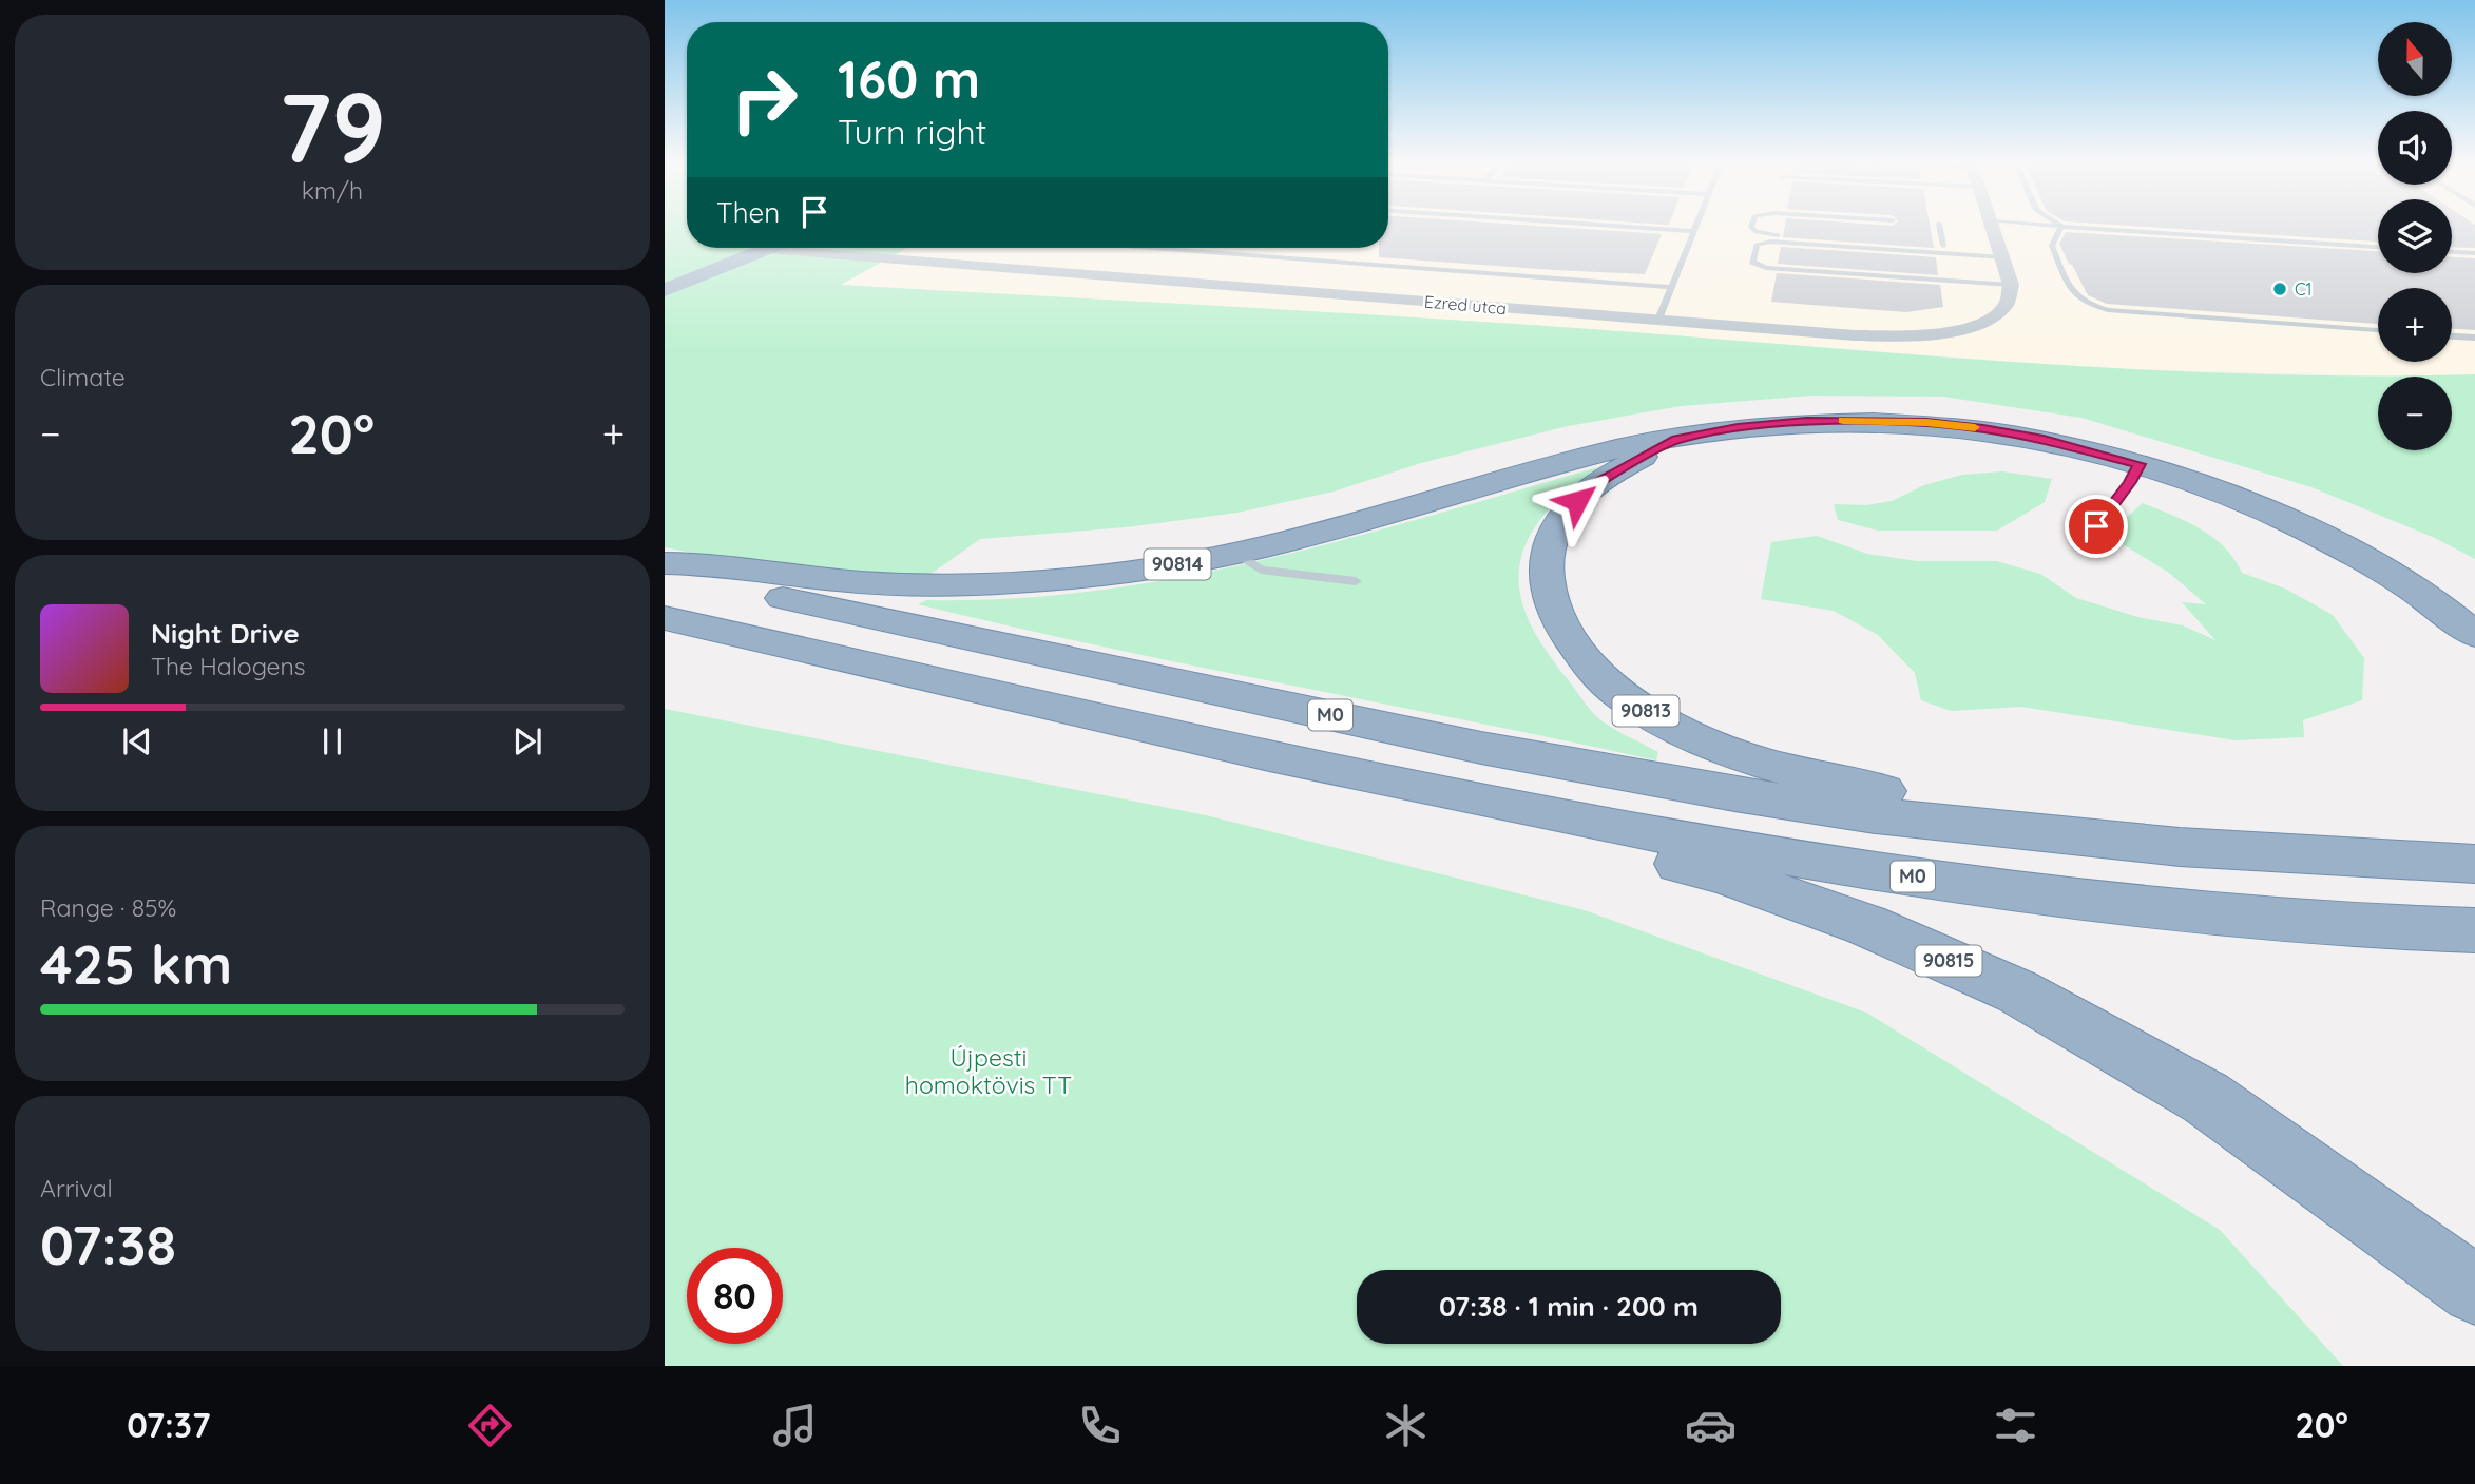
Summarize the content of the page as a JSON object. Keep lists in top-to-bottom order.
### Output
{
  "streets": {
    "highway": [
      "90814",
      "90813",
      "M0",
      "90815"
    ],
    "street": ["Ezred utca"]
  },
  "crossings": [
    ["90814", "90813"],
    ["90813", "M0"],
    ["M0", "90815"]
  ],
  "parks": ["Újpesti homoktövis TT"],
  "places": ["C1"],
  "north": "top",
  "page": {
    "tile": [
      ["79", "km/h"],
      "Climate",
      ["Range · 85%", "425 km"],
      ["Arrival", "07:38"]
    ],
    "map_buttons": ["+", "−"],
    "turn": ["160 m", "Turn right"],
    "then": "Then",
    "heat": ["−", "20°", "+"],
    "song": ["Night Drive", "The Halogens"],
    "limit": "80",
    "trip": "07:38 · 1 min · 200 m",
    "tabs": ["07:37", "20°"]
  }
}
